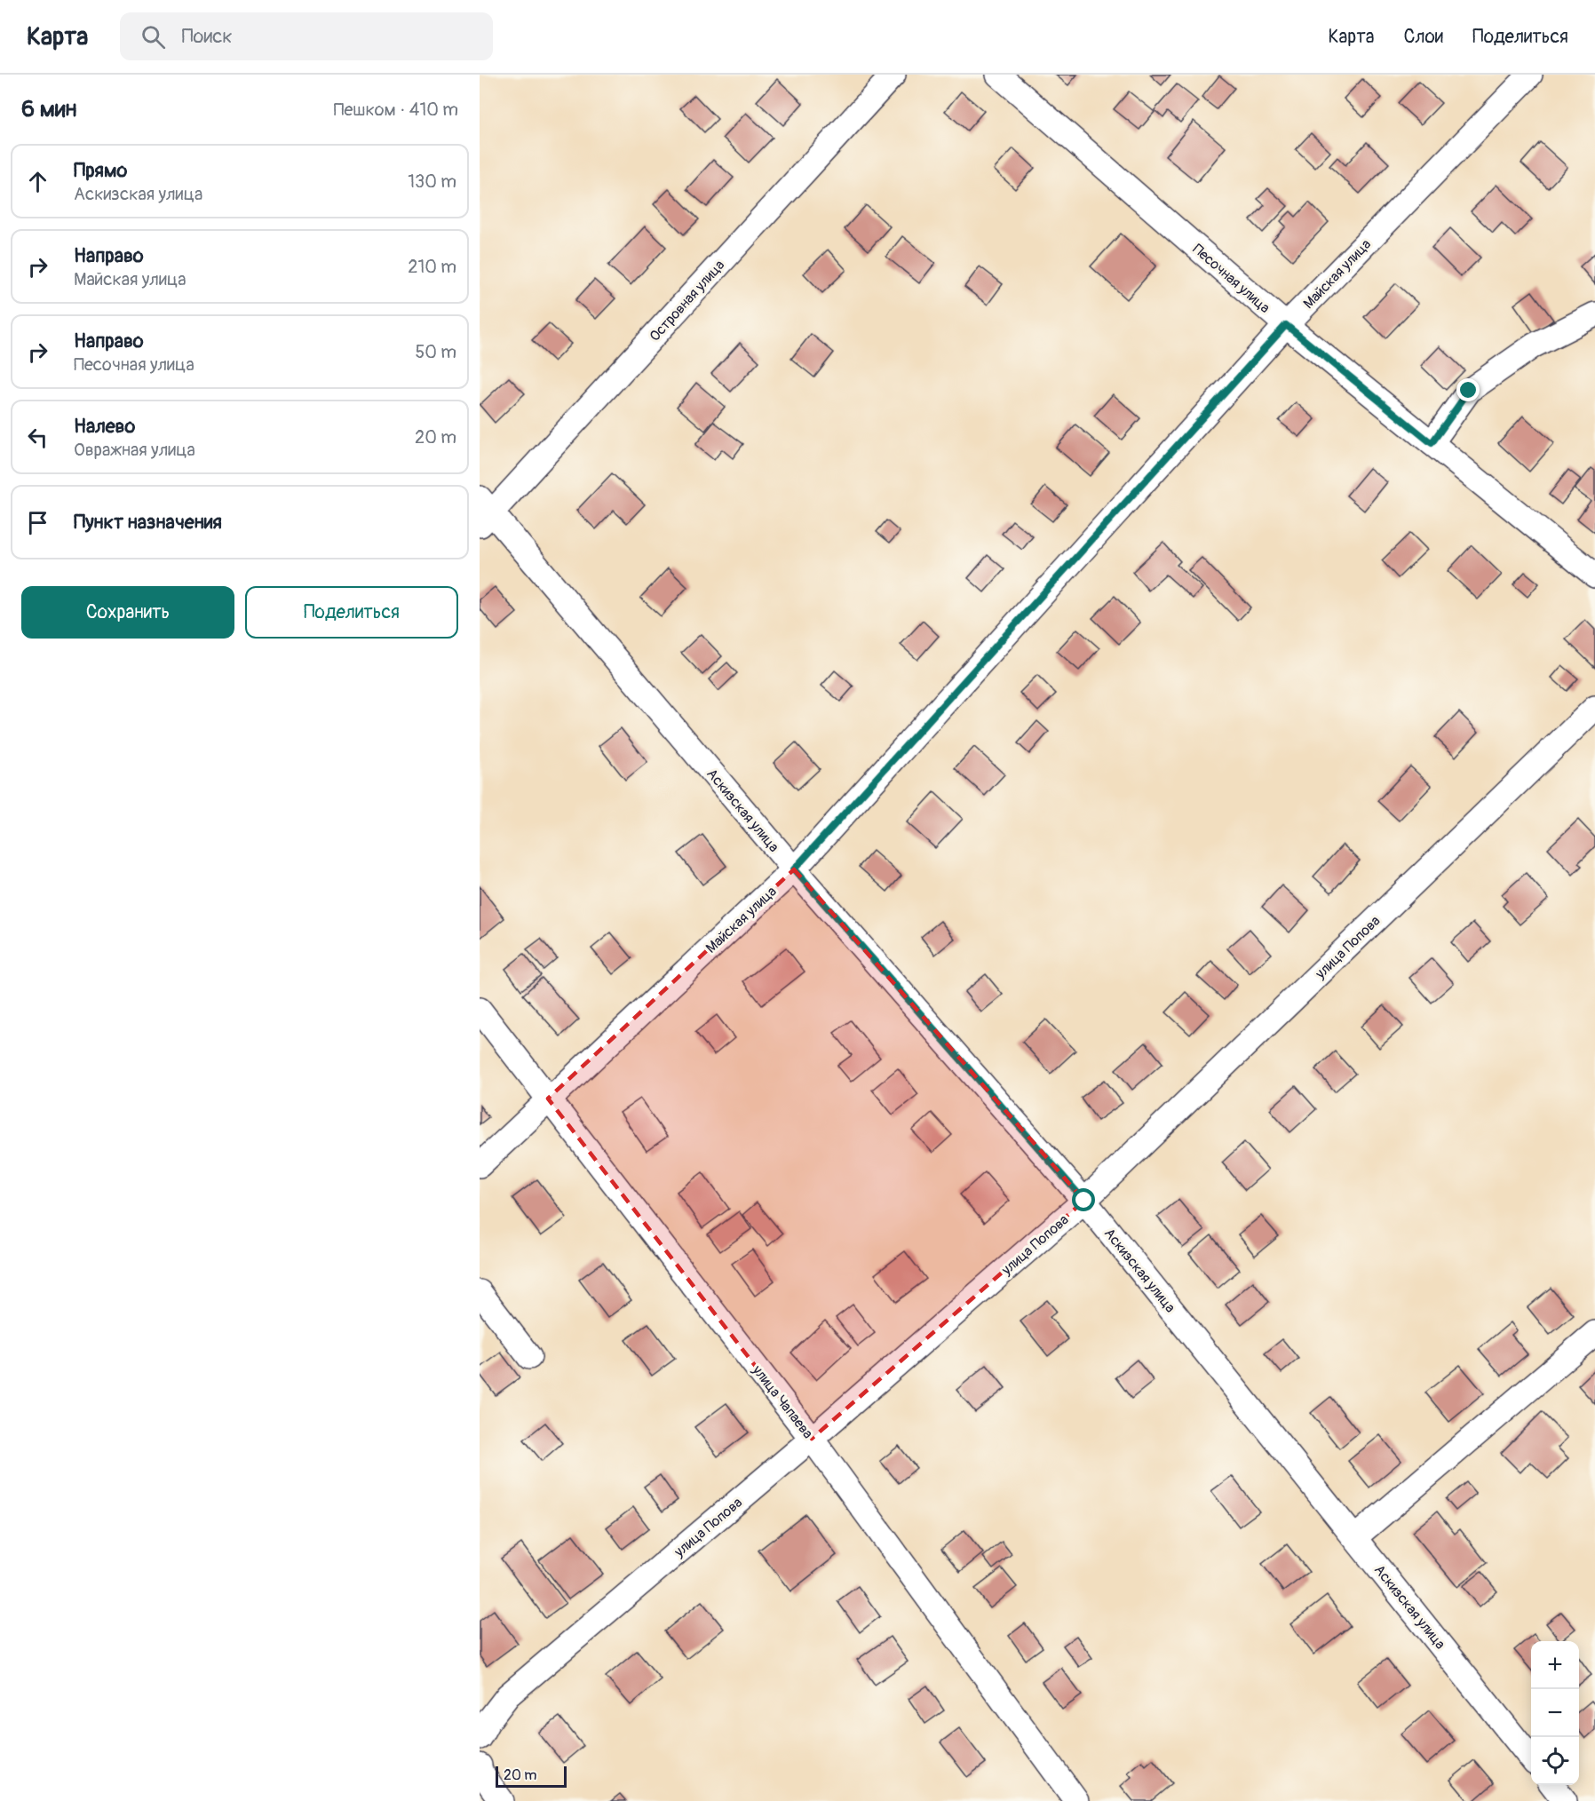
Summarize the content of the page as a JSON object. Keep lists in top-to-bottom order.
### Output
{
  "streets": {
    "street": [
      "Майская улица",
      "Песочная улица",
      "Островная улица",
      "Аскизская улица",
      "улица Попова",
      "улица Чапаева"
    ]
  },
  "crossings": [
    ["Майская улица", "Песочная улица"],
    ["Майская улица", "Аскизская улица"],
    ["Майская улица", "улица Чапаева"],
    ["Островная улица", "Аскизская улица"],
    ["Аскизская улица", "улица Попова"],
    ["улица Попова", "улица Чапаева"]
  ],
  "scale_bar": "20 m",
  "page": {
    "header": "Карта",
    "search": "Поиск",
    "nav": ["Карта", "Слои", "Поделиться"],
    "heading": ["6 мин", "Пешком · 410 m"],
    "list": [
      ["Прямо", "Аскизская улица", "130 m"],
      ["Направо", "Майская улица", "210 m"],
      ["Направо", "Песочная улица", "50 m"],
      ["Налево", "Овражная улица", "20 m"],
      "Пункт назначения"
    ],
    "buttons": ["Сохранить", "Поделиться"],
    "map_buttons": ["+", "−"],
    "scale": "20 m"
  }
}
